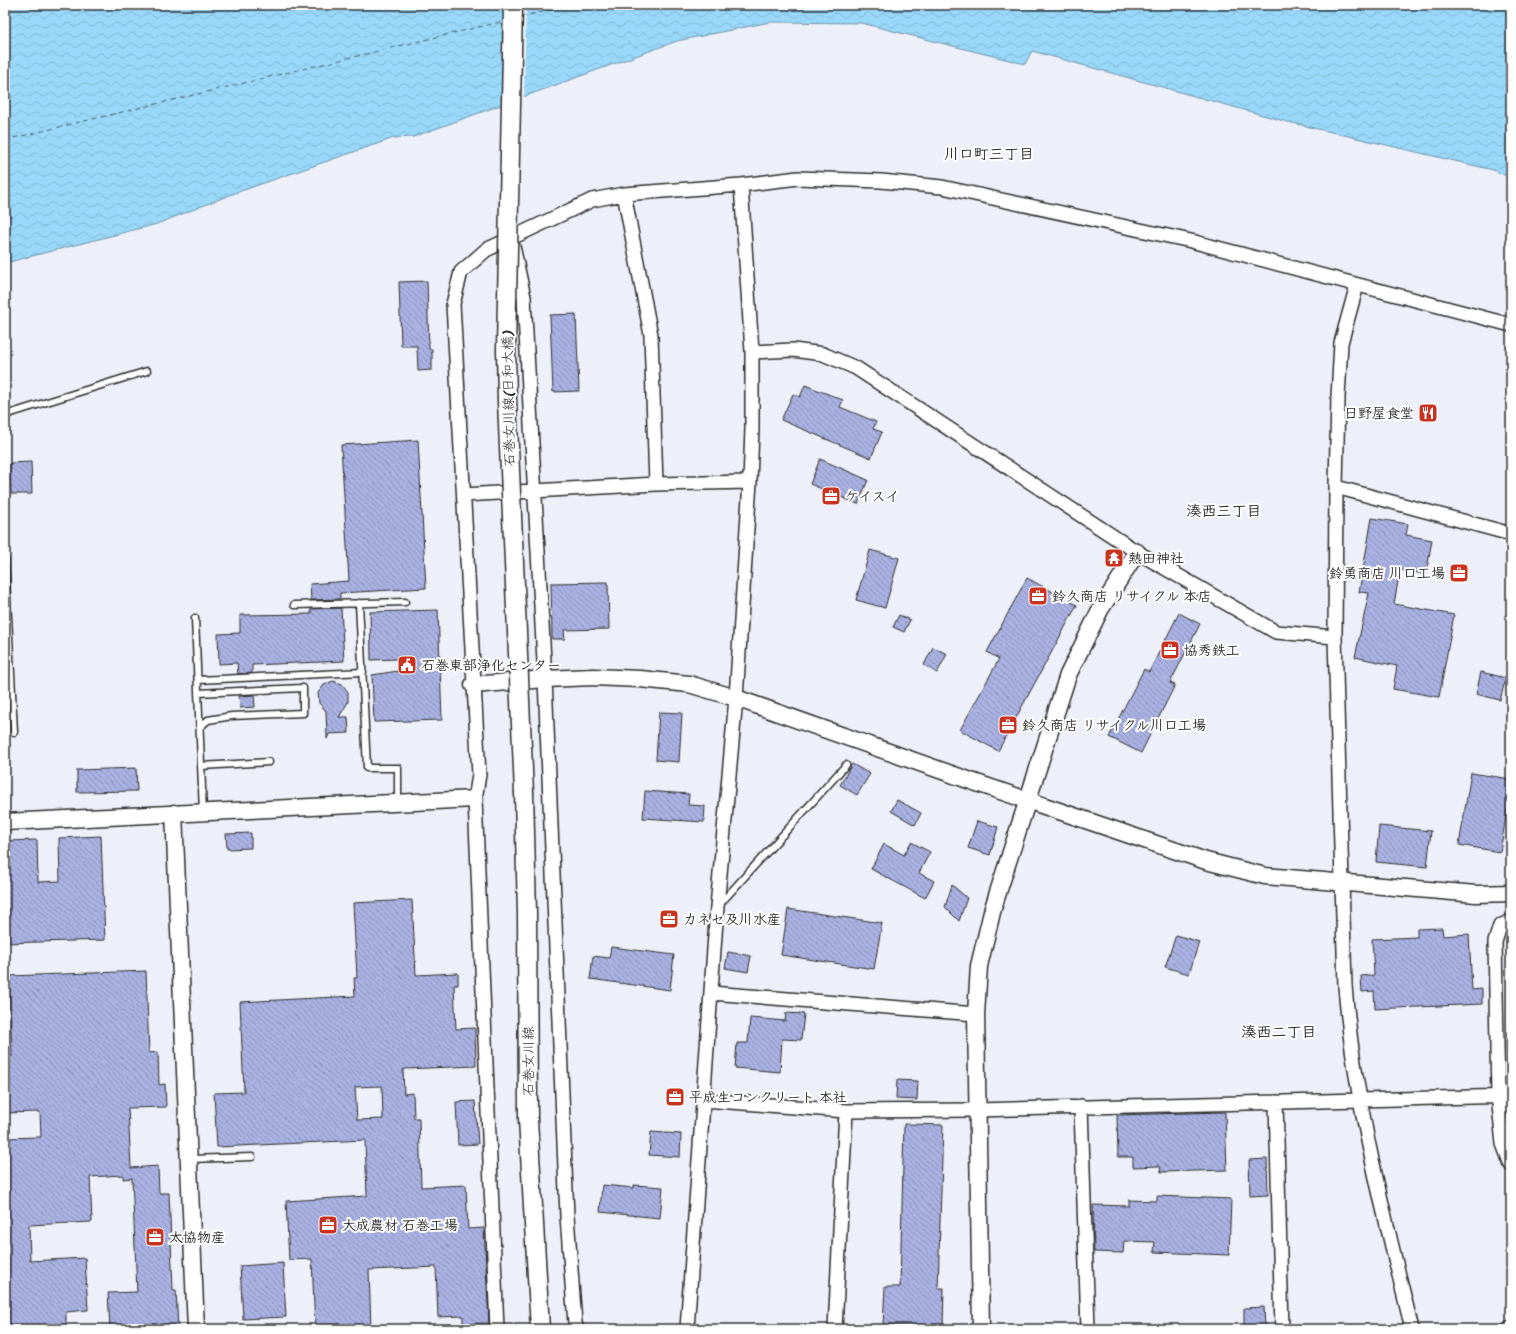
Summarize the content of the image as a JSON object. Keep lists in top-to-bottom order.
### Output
{
  "streets": {
    "main road": ["石巻女川線(日和大橋)", "石巻女川線"]
  },
  "crossings": [
    ["石巻女川線(日和大橋)", "石巻女川線"]
  ],
  "districts": ["川口町三丁目", "湊西三丁目", "湊西二丁目"],
  "places": {
    "restaurant": ["日野屋食堂"],
    "office": [
      "ケイスイ",
      "鈴勇商店 川口工場",
      "鈴久商店 リサイクル 本店",
      "協秀鉄工",
      "鈴久商店 リサイクル川口工場",
      "カネセ及川水産",
      "平成生コンクリート 本社",
      "大成農材 石巻工場",
      "太協物産"
    ],
    "temple": ["熱田神社"],
    "public building": ["石巻東部浄化センター"]
  }
}
